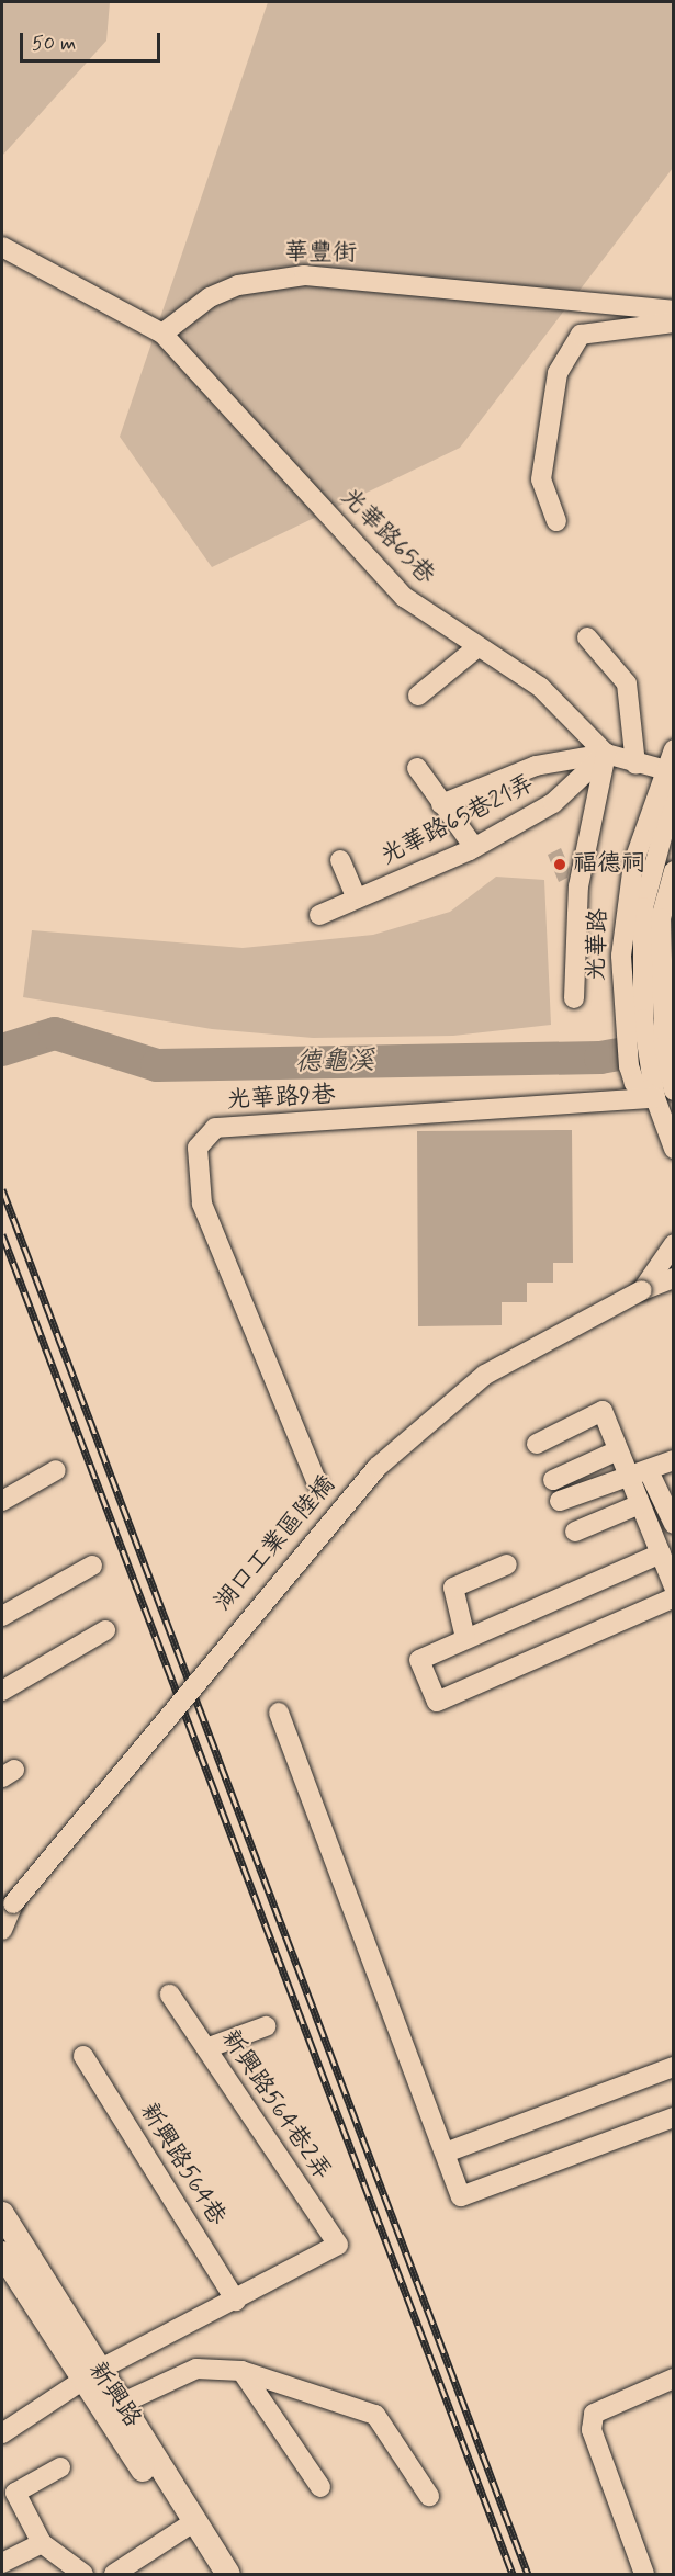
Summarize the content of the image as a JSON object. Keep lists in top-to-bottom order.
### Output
{
  "streets": {
    "main road": ["新興路"],
    "street": [
      "華豐街",
      "光華路65巷",
      "光華路65巷21弄",
      "光華路",
      "光華路9巷",
      "湖口工業區陸橋",
      "新興路564巷2弄",
      "新興路564巷"
    ]
  },
  "crossings": [
    ["華豐街", "光華路65巷"],
    ["光華路65巷", "光華路65巷21弄"],
    ["光華路65巷", "光華路"],
    ["光華路", "光華路9巷"],
    ["新興路564巷2弄", "新興路564巷"]
  ],
  "water": ["德龜溪"],
  "places": ["福德祠"],
  "scale_bar": "50 m"
}
